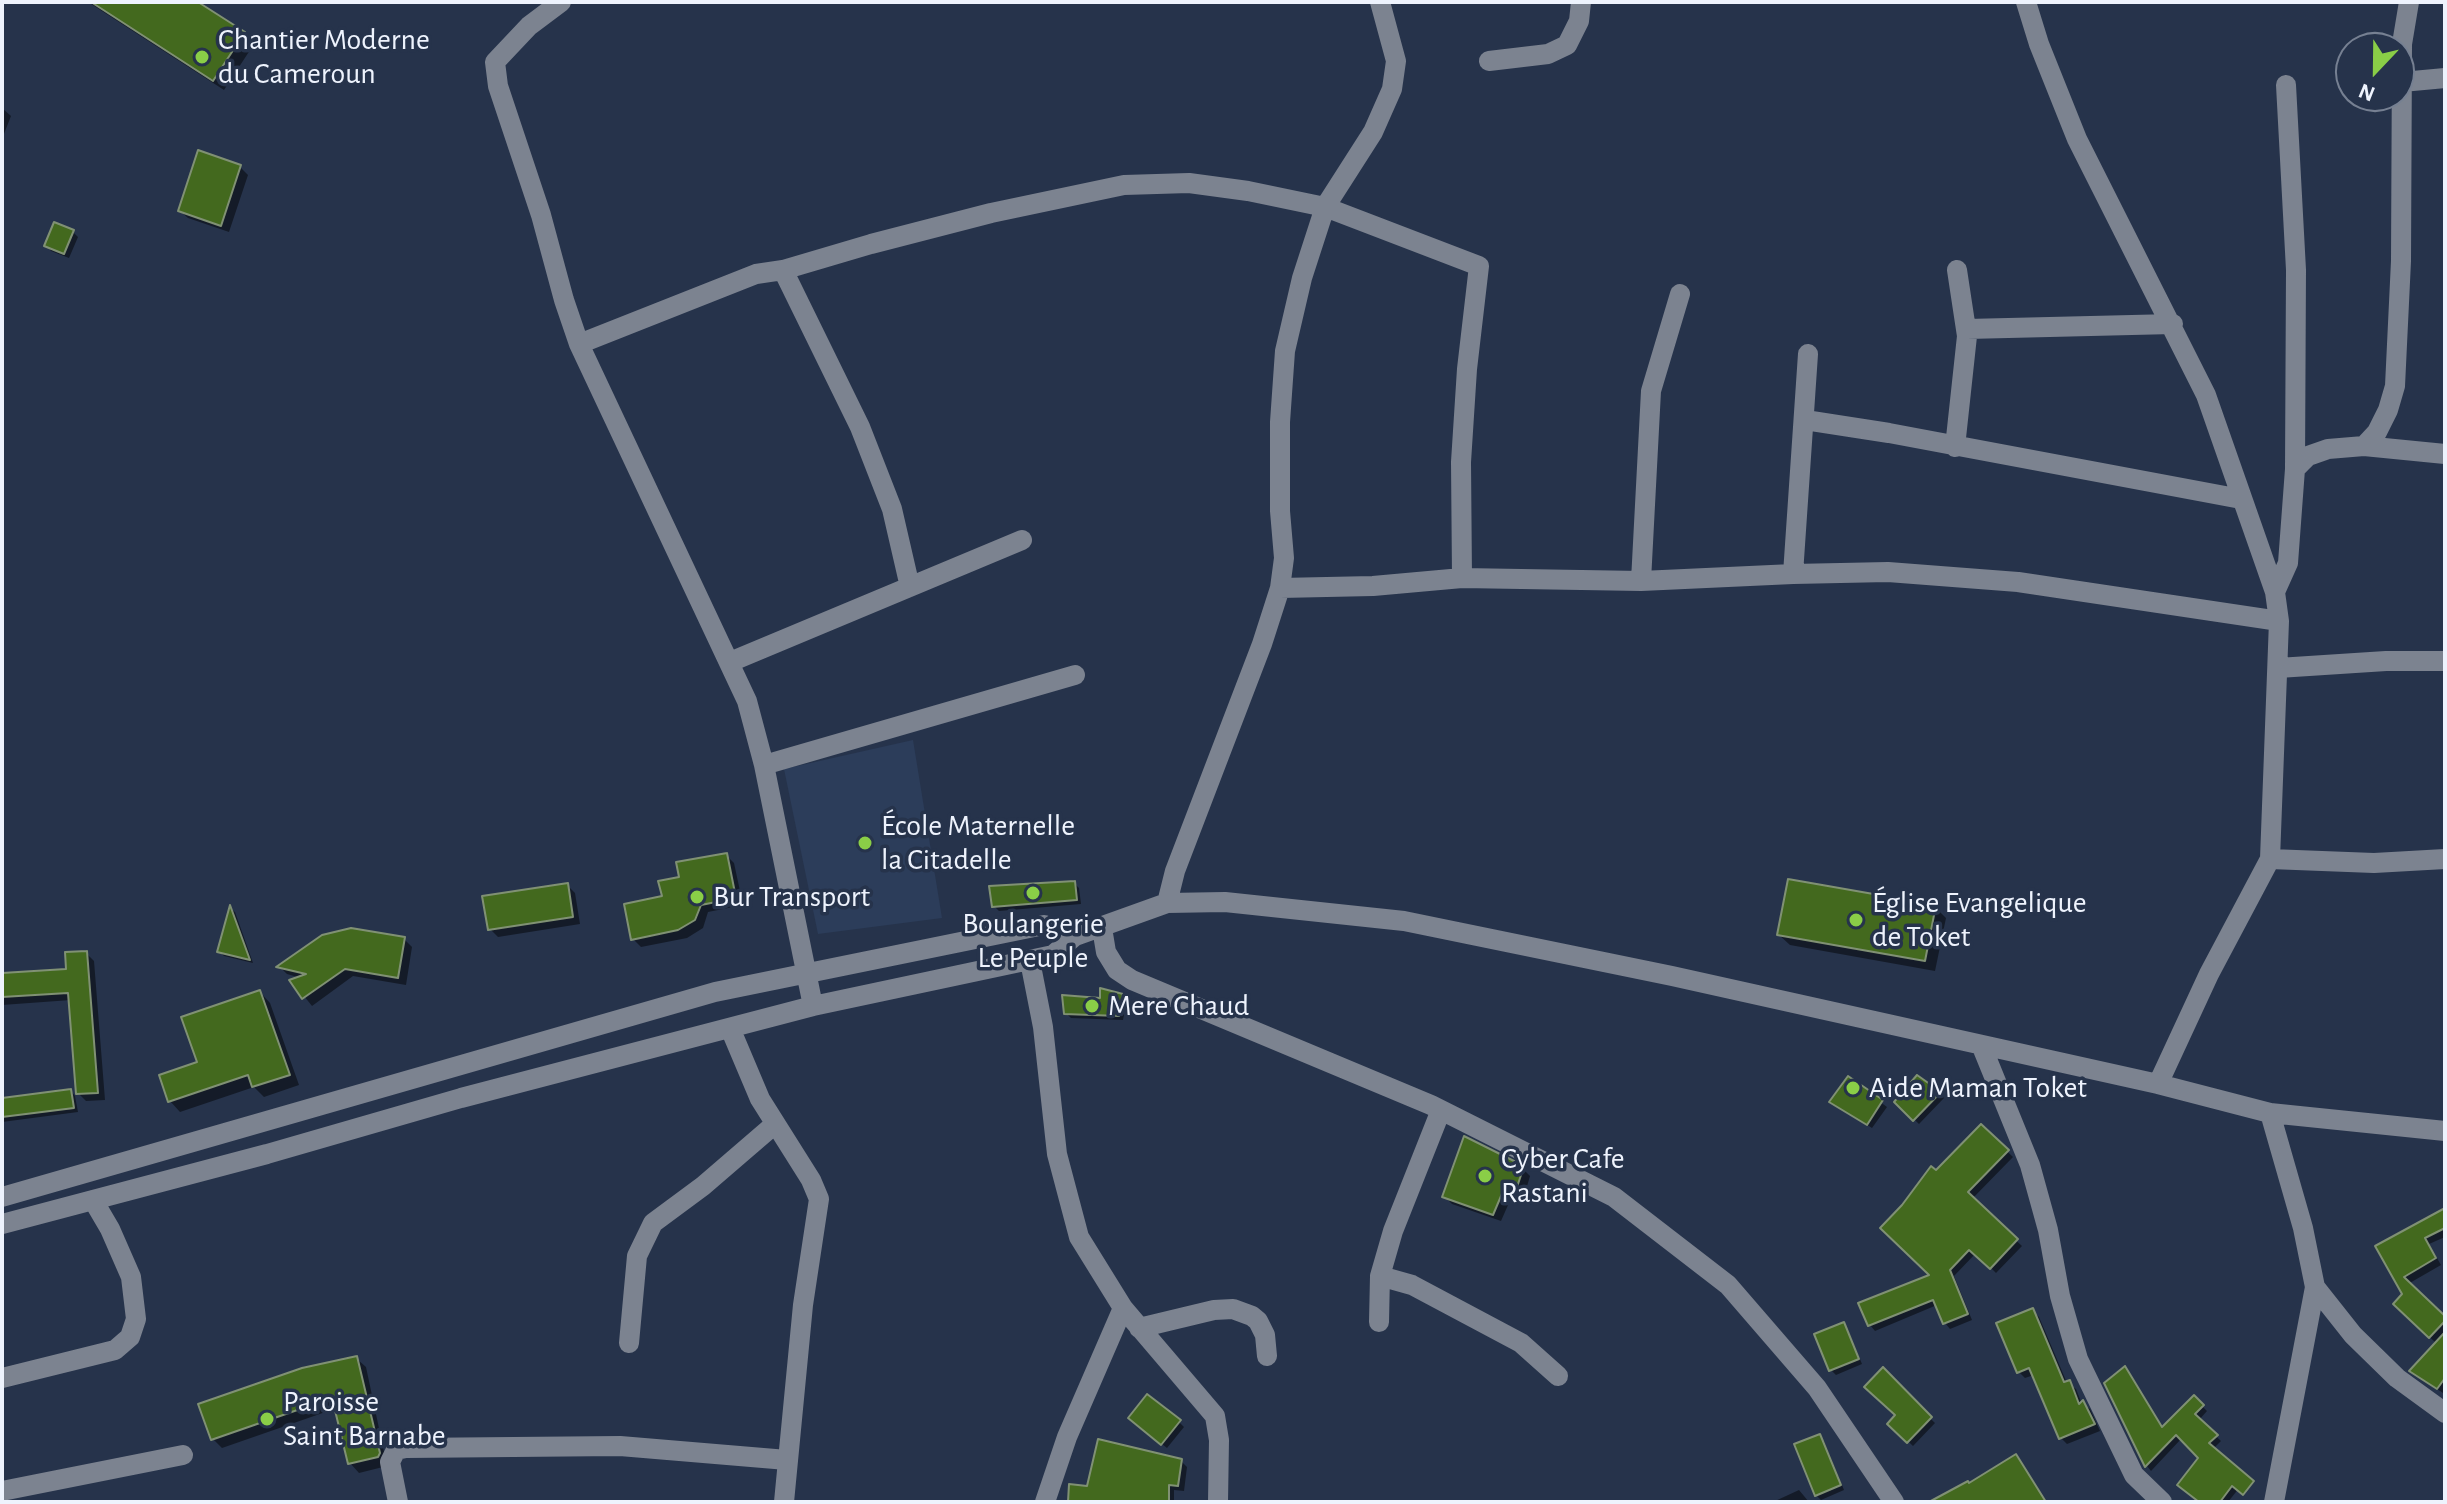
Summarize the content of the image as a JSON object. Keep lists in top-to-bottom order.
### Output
{
  "places": [
    "Chantier Moderne du Cameroun",
    "École Maternelle la Citadelle",
    "Boulangerie Le Peuple",
    "Bur Transport",
    "Église Evangelique de Toket",
    "Mere Chaud",
    "Aide Maman Toket",
    "Cyber Cafe Rastani",
    "Paroisse Saint Barnabe"
  ],
  "north": "bottom"
}
